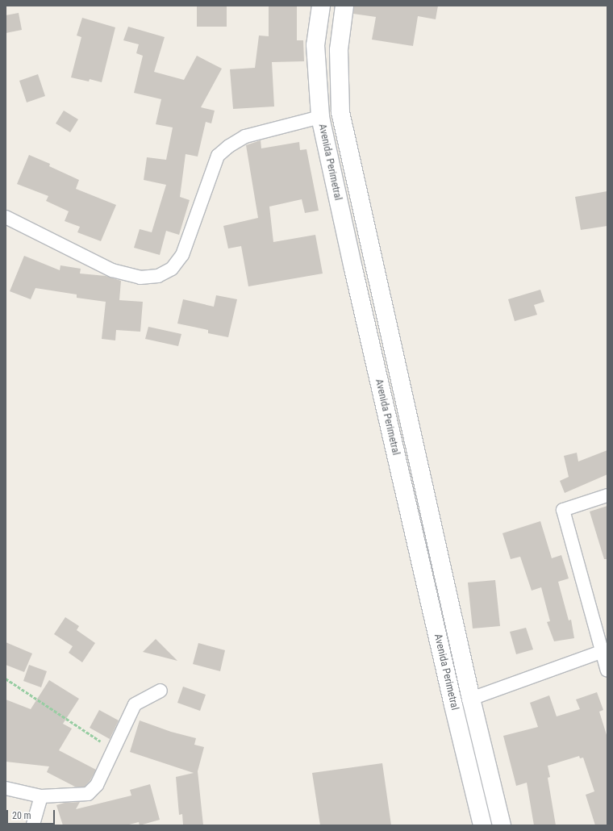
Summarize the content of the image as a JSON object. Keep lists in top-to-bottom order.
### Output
{
  "streets": {
    "main road": ["Avenida Perimetral"]
  },
  "scale_bar": "20 m"
}
